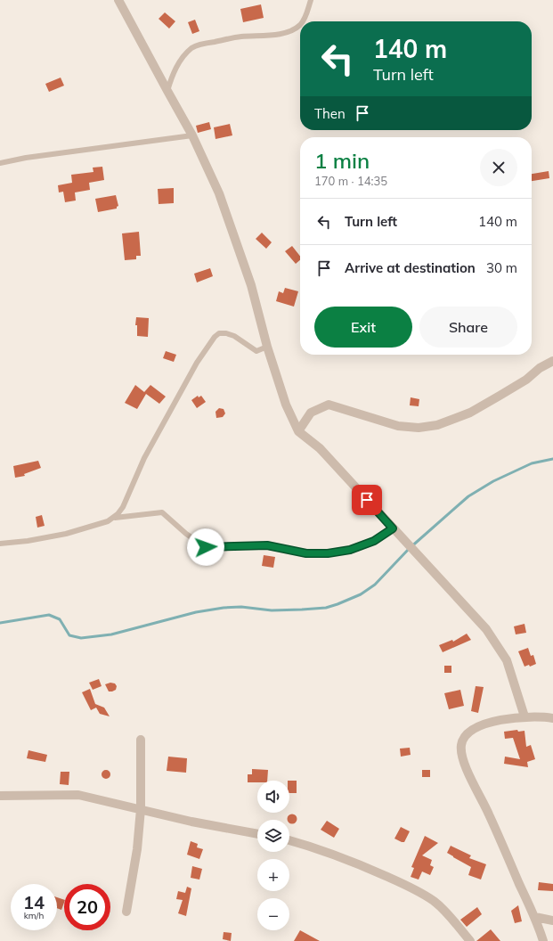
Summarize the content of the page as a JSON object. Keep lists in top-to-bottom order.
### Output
{
  "page": {
    "turn": ["140 m", "Turn left"],
    "then": "Then",
    "heading": ["1 min", "170 m · 14:35"],
    "list": [
      {
        "name": "Turn left",
        "value": "140 m"
      },
      {
        "name": "Arrive at destination",
        "value": "30 m"
      }
    ],
    "buttons": ["Exit", "Share"],
    "map_buttons": ["+", "−"],
    "speed": "14 km/h",
    "limit": "20"
  }
}
